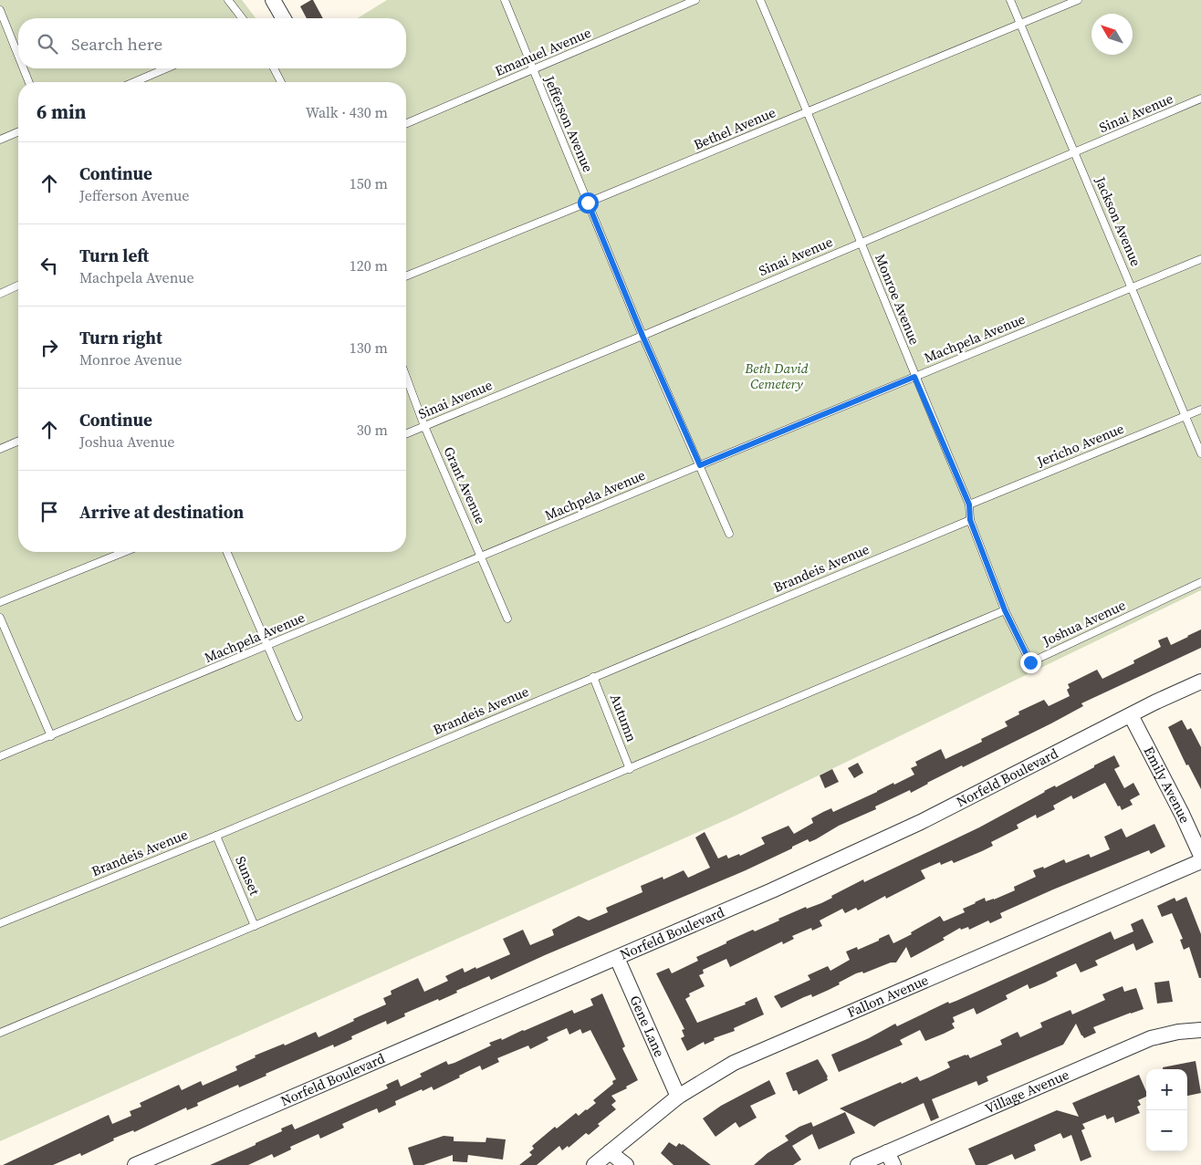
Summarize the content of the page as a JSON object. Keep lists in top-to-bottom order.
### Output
{
  "streets": {
    "street": [
      "Norfeld Boulevard",
      "Emily Avenue",
      "Fallon Avenue",
      "Gene Lane",
      "Village Avenue"
    ],
    "lane": [
      "Emanuel Avenue",
      "Sinai Avenue",
      "Jefferson Avenue",
      "Bethel Avenue",
      "Jackson Avenue",
      "Monroe Avenue",
      "Machpela Avenue",
      "Jericho Avenue",
      "Grant Avenue",
      "Brandeis Avenue",
      "Joshua Avenue",
      "Autumn",
      "Sunset"
    ]
  },
  "crossings": [
    ["Emanuel Avenue", "Jefferson Avenue"],
    ["Sinai Avenue", "Jefferson Avenue"],
    ["Sinai Avenue", "Jackson Avenue"],
    ["Sinai Avenue", "Monroe Avenue"],
    ["Sinai Avenue", "Grant Avenue"],
    ["Jefferson Avenue", "Bethel Avenue"],
    ["Jefferson Avenue", "Machpela Avenue"],
    ["Bethel Avenue", "Jackson Avenue"],
    ["Bethel Avenue", "Monroe Avenue"],
    ["Jackson Avenue", "Machpela Avenue"],
    ["Jackson Avenue", "Jericho Avenue"],
    ["Monroe Avenue", "Machpela Avenue"],
    ["Monroe Avenue", "Jericho Avenue"],
    ["Monroe Avenue", "Brandeis Avenue"],
    ["Monroe Avenue", "Joshua Avenue"],
    ["Machpela Avenue", "Grant Avenue"],
    ["Brandeis Avenue", "Autumn"],
    ["Brandeis Avenue", "Sunset"],
    ["Norfeld Boulevard", "Emily Avenue"],
    ["Norfeld Boulevard", "Gene Lane"],
    ["Fallon Avenue", "Gene Lane"]
  ],
  "parks": ["Beth David Cemetery"],
  "north": "top left",
  "page": {
    "search": "Search here",
    "heading": ["6 min", "Walk · 430 m"],
    "list": [
      ["Continue", "Jefferson Avenue", "150 m"],
      ["Turn left", "Machpela Avenue", "120 m"],
      ["Turn right", "Monroe Avenue", "130 m"],
      ["Continue", "Joshua Avenue", "30 m"],
      "Arrive at destination"
    ],
    "map_buttons": ["+", "−"]
  }
}
